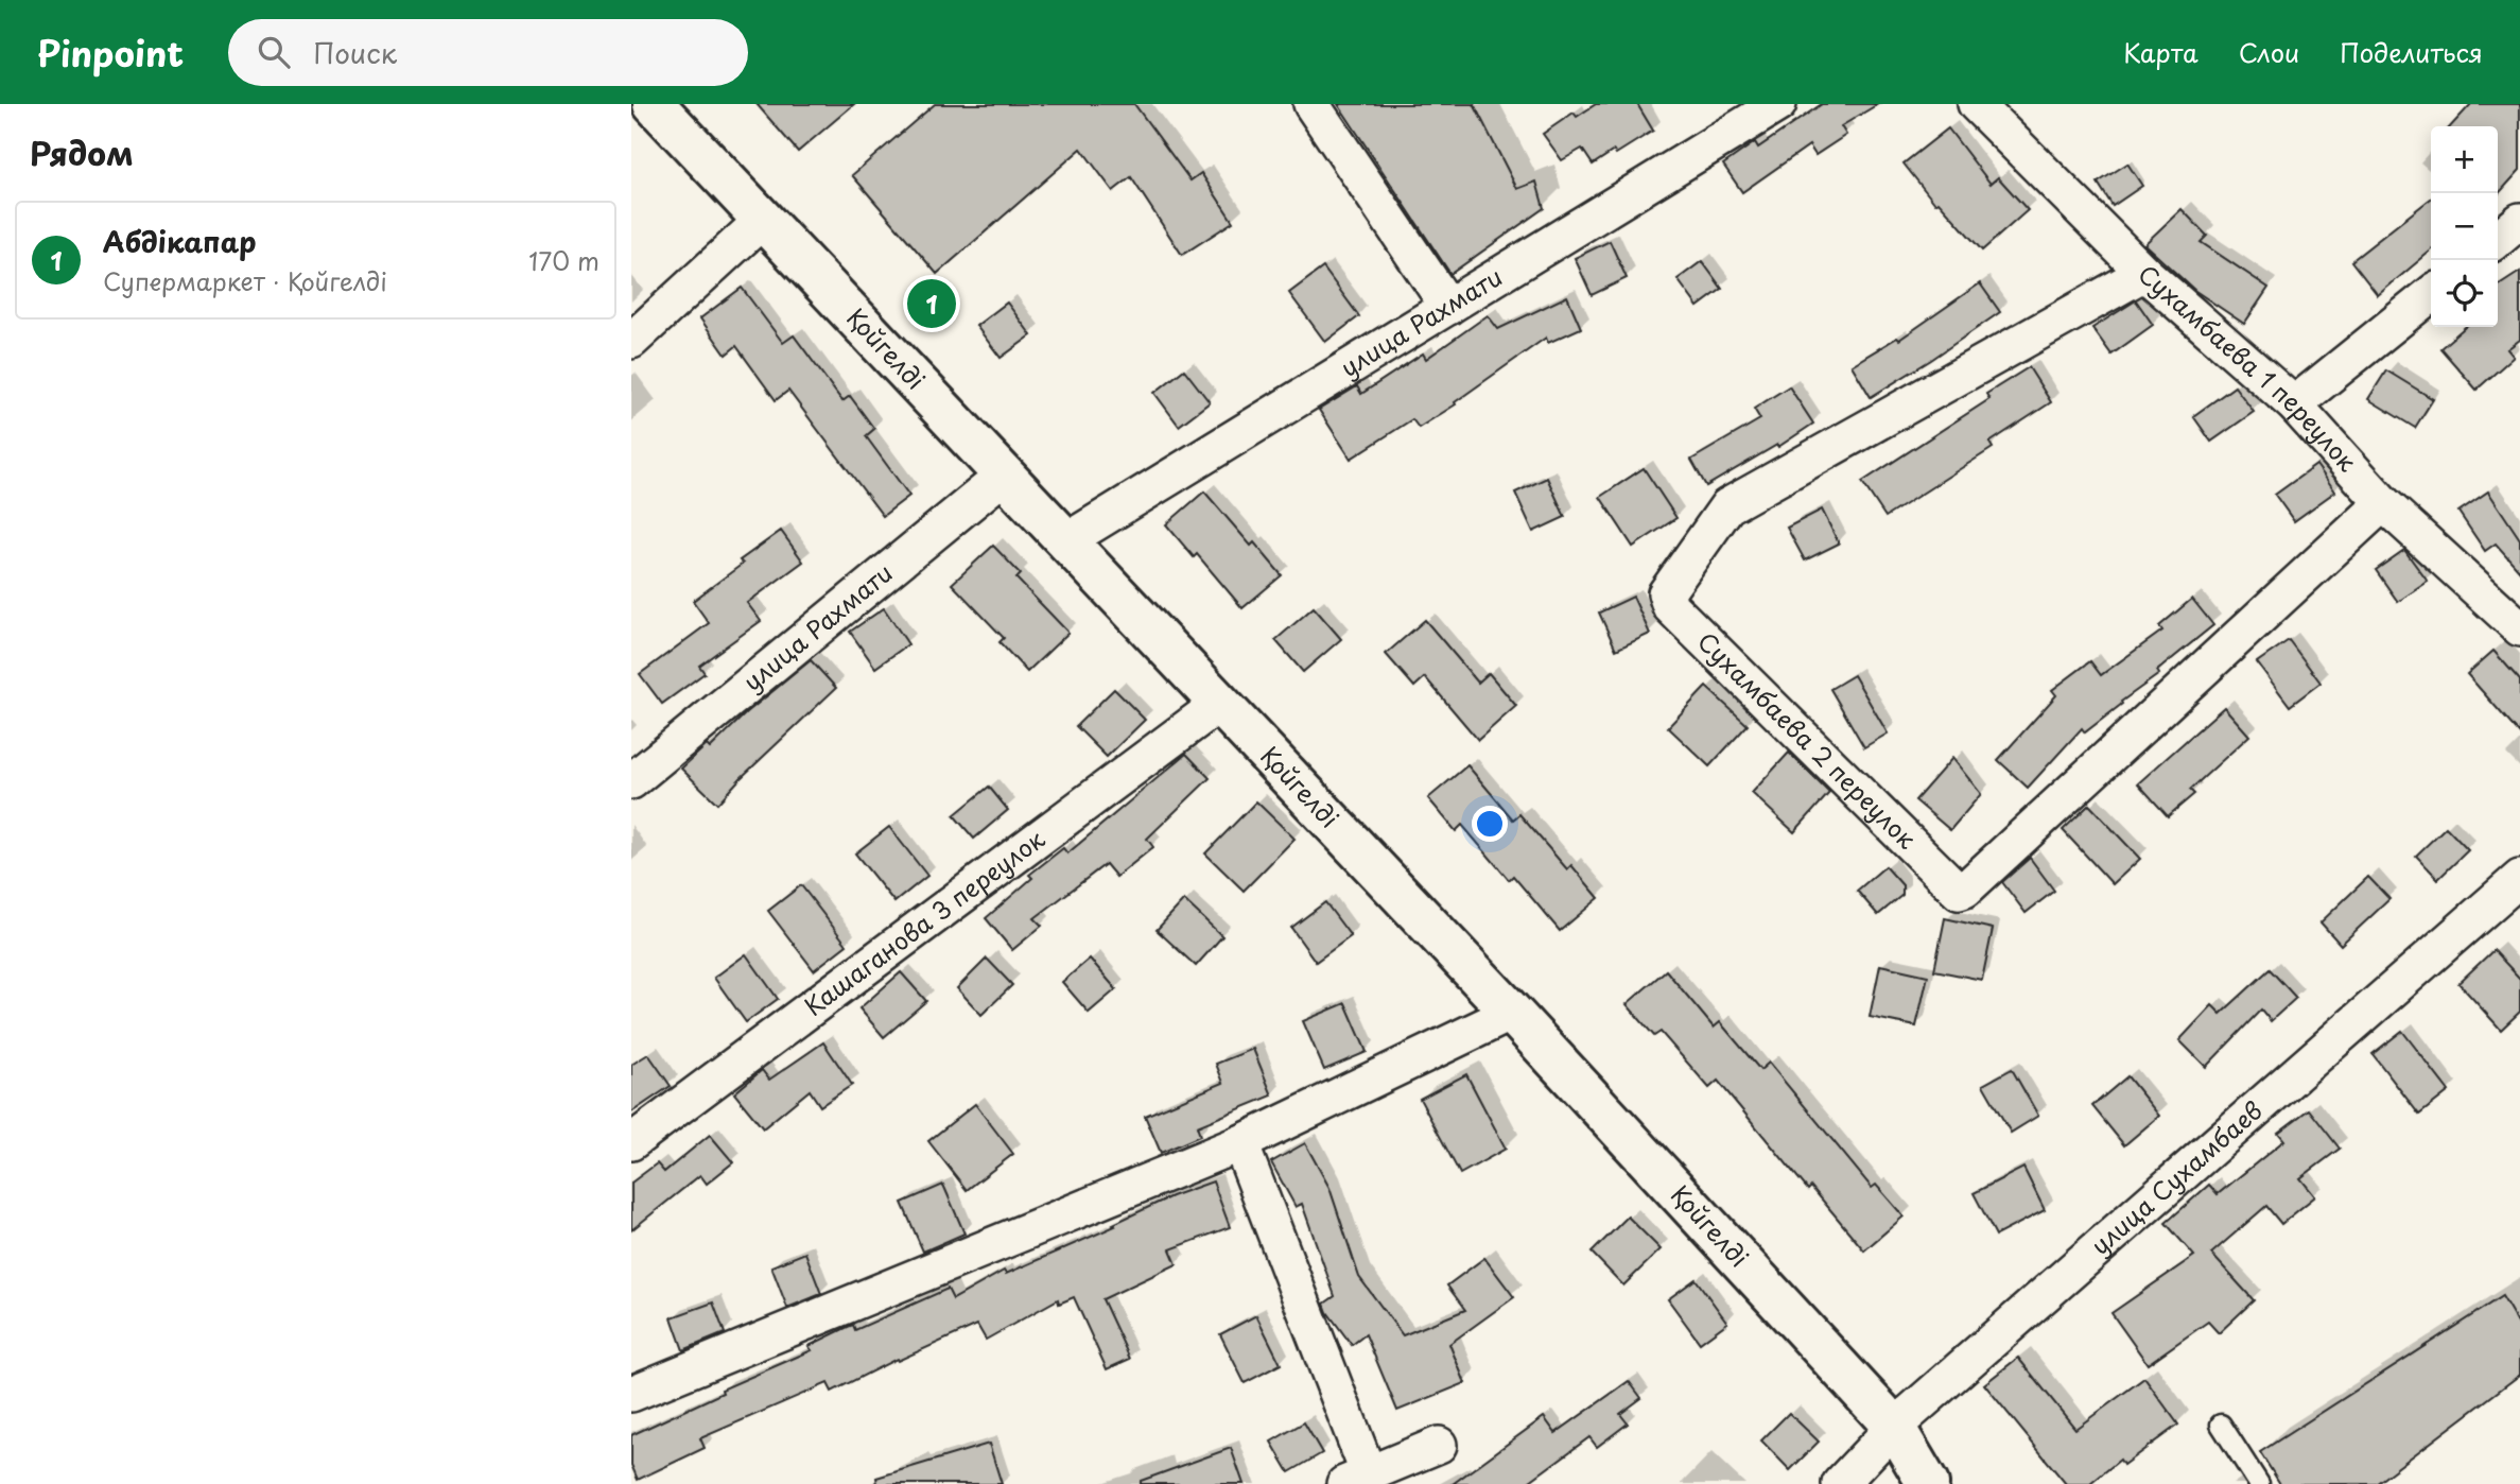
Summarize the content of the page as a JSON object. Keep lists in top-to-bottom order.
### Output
{
  "streets": {
    "street": [
      "улица Рахмати",
      "Қойгелді",
      "Сухамбаева 1 переулок",
      "Сухамбаева 2 переулок",
      "Кашаганова 3 переулок",
      "улица Сухамбаев"
    ]
  },
  "crossings": [
    ["улица Рахмати", "Қойгелді"],
    ["Қойгелді", "Кашаганова 3 переулок"],
    ["Қойгелді", "улица Сухамбаев"],
    ["Сухамбаева 1 переулок", "Сухамбаева 2 переулок"]
  ],
  "page": {
    "header": "Pinpoint",
    "search": "Поиск",
    "nav": ["Карта", "Слои", "Поделиться"],
    "heading": "Рядом",
    "map_buttons": ["+", "−"],
    "list": [
      {
        "mark": "1",
        "name": "Абдiкапар",
        "note": "Супермаркет · Қойгелді",
        "value": "170 m"
      }
    ],
    "pins": "1"
  }
}
